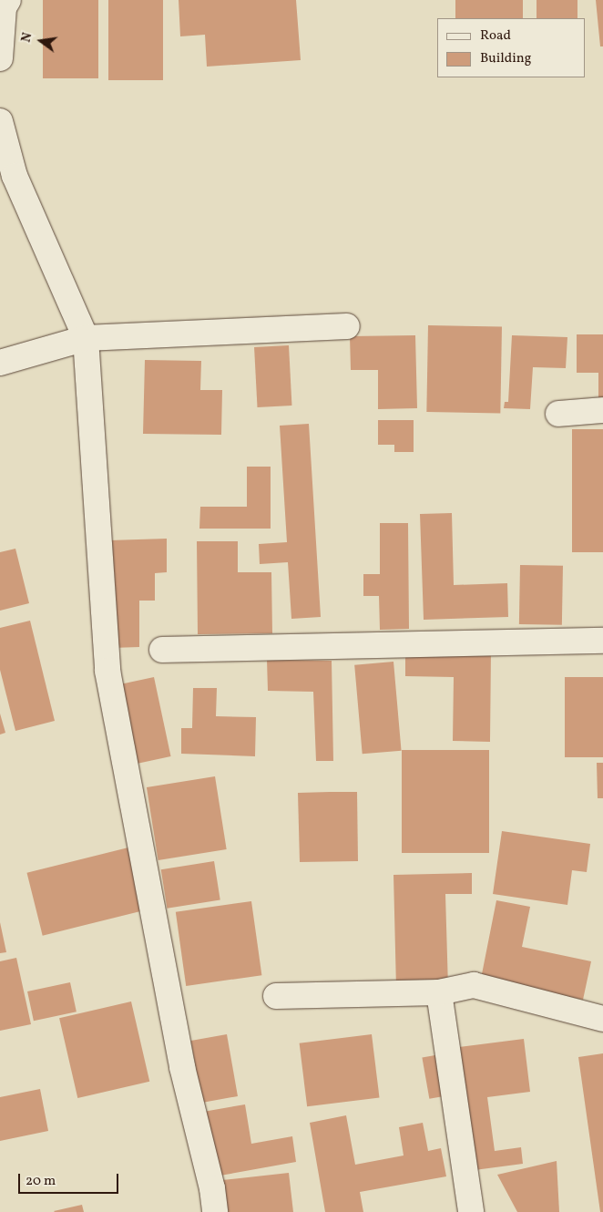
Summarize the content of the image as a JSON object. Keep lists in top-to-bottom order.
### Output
{
  "legend": ["Road", "Building"],
  "scale_bar": "20 m",
  "north": "left"
}
